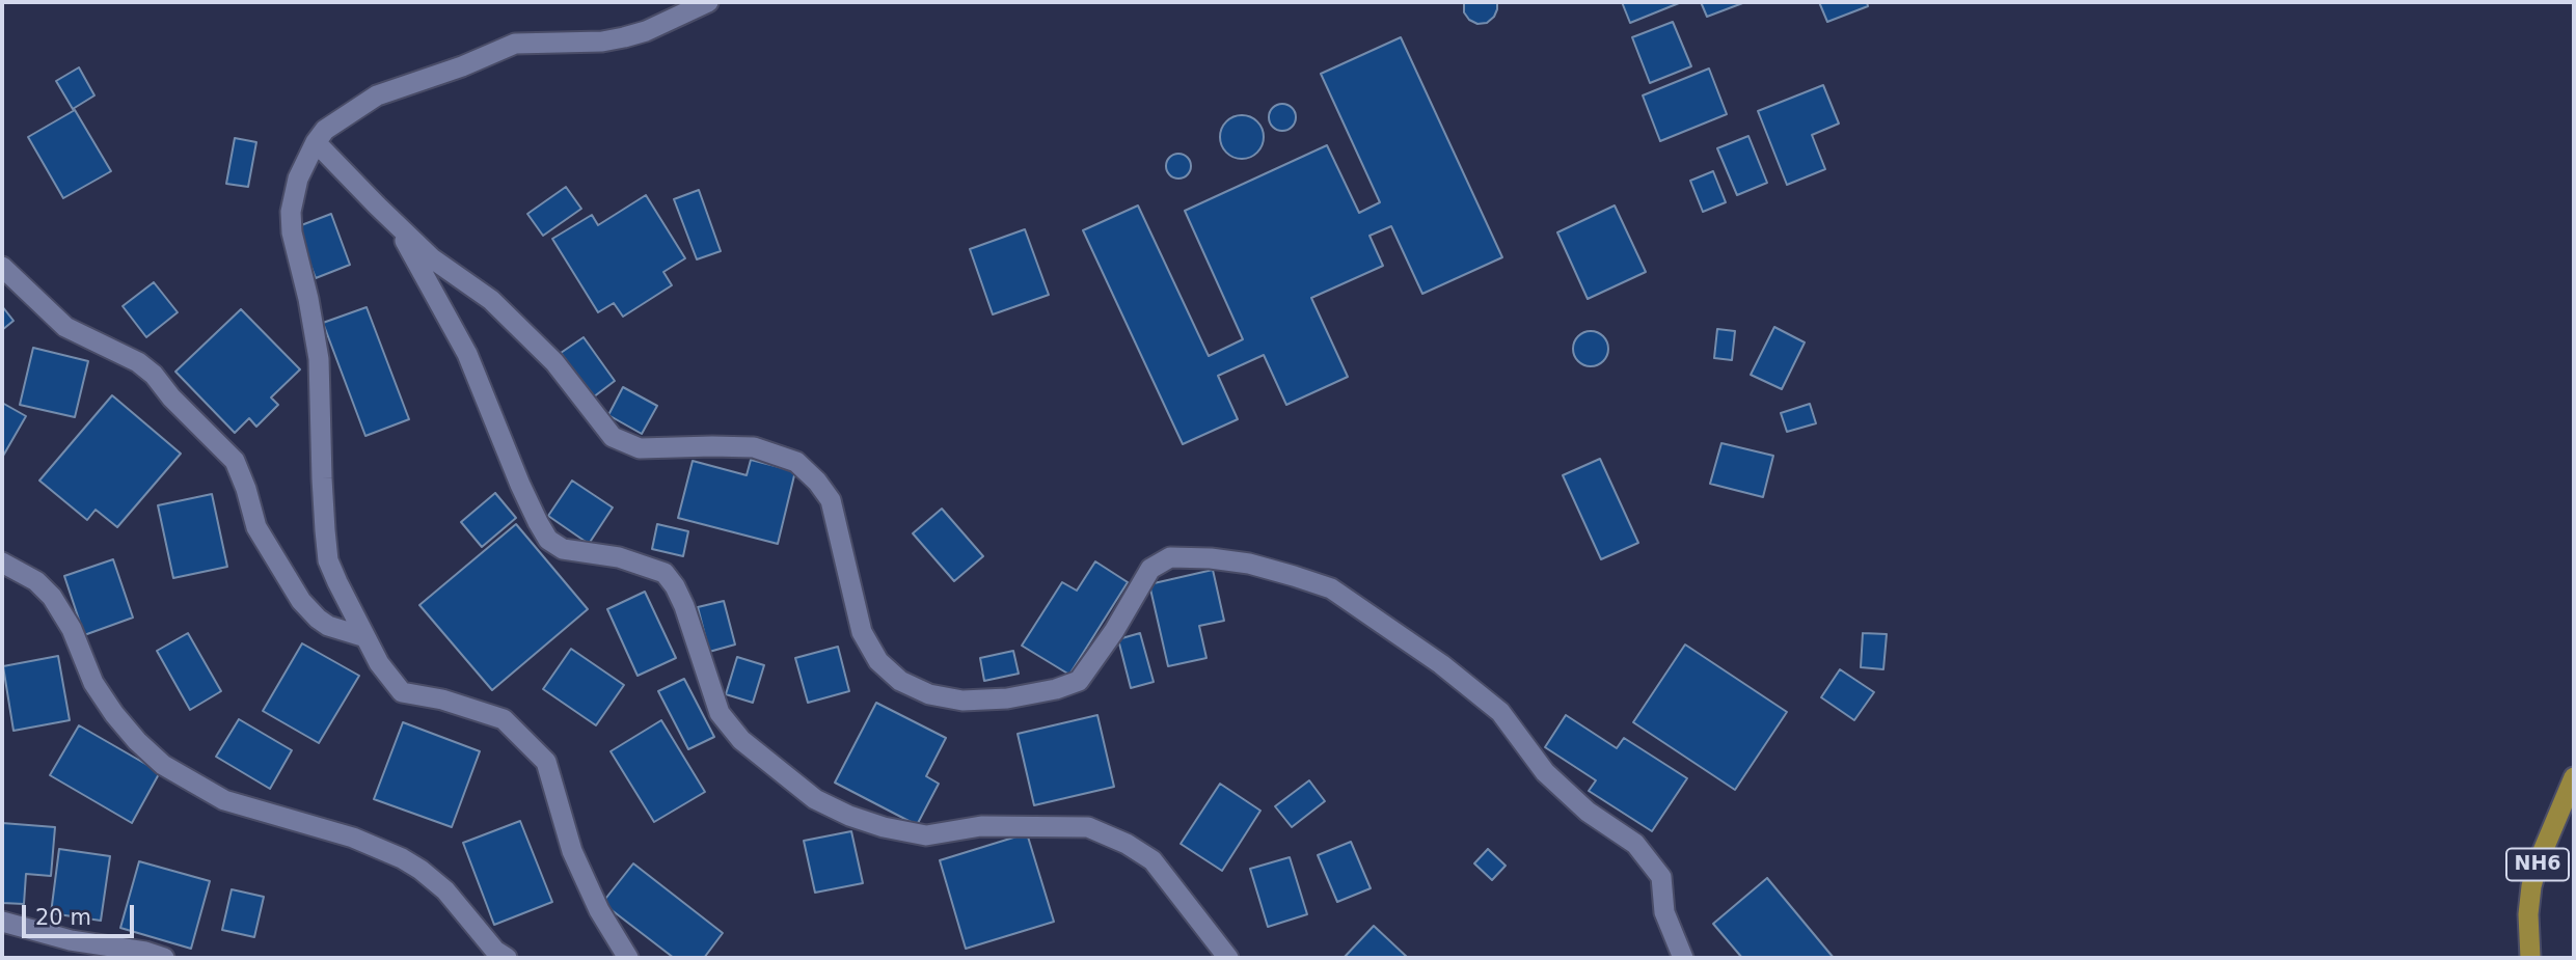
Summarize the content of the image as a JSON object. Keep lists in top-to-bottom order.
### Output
{
  "streets": {
    "highway": ["NH6"]
  },
  "scale_bar": "20 m"
}
